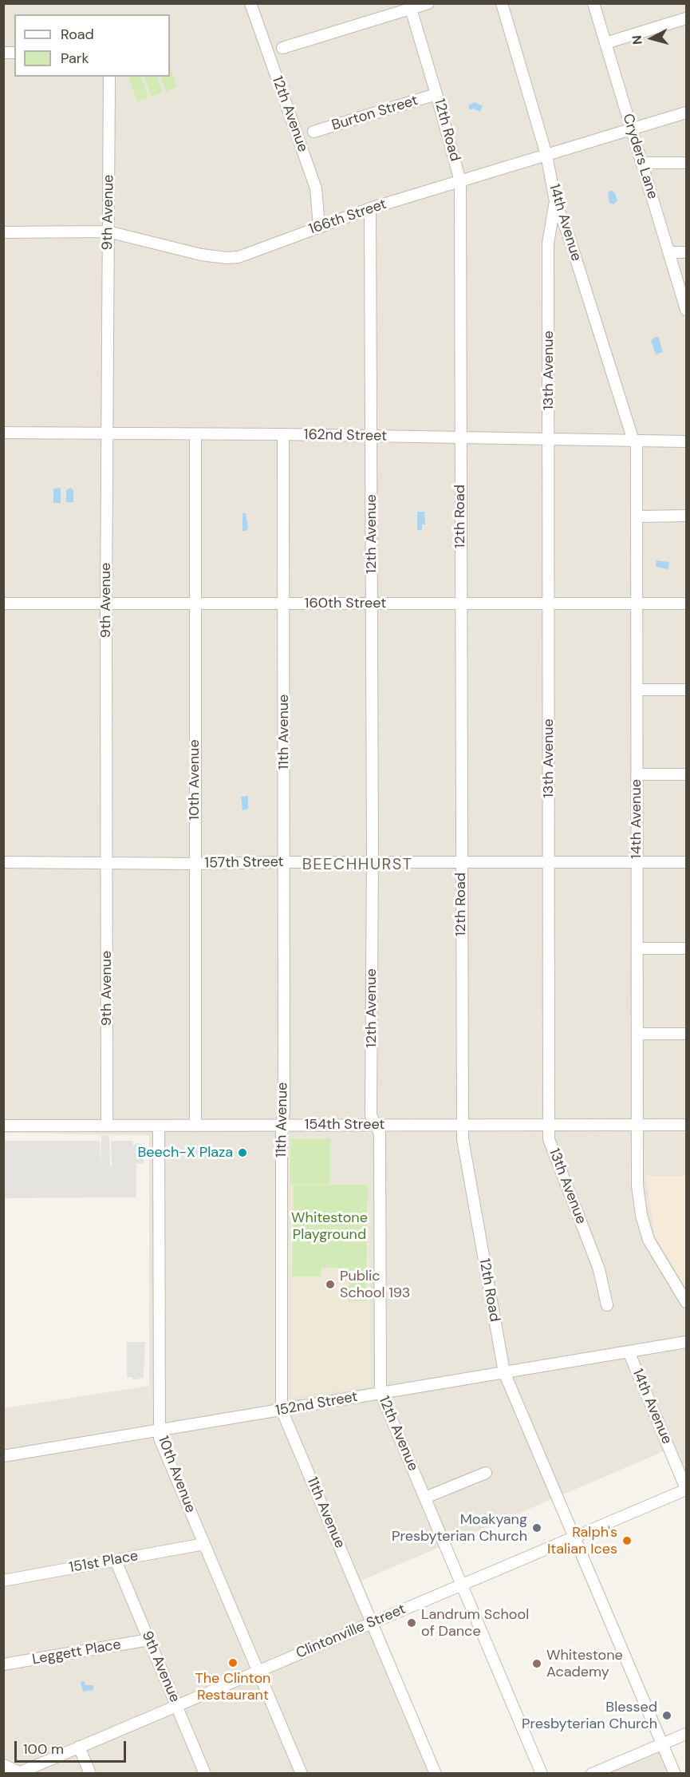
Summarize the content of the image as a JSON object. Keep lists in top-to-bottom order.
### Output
{
  "streets": {
    "street": [
      "Burton Street",
      "12th Avenue",
      "12th Road",
      "Cryders Lane",
      "9th Avenue",
      "166th Street",
      "14th Avenue",
      "13th Avenue",
      "162nd Street",
      "160th Street",
      "11th Avenue",
      "10th Avenue",
      "157th Street",
      "154th Street",
      "152nd Street",
      "151st Place",
      "Clintonville Street",
      "Leggett Place"
    ]
  },
  "crossings": [
    ["Burton Street", "12th Road"],
    ["12th Avenue", "166th Street"],
    ["12th Avenue", "162nd Street"],
    ["12th Avenue", "160th Street"],
    ["12th Avenue", "157th Street"],
    ["12th Avenue", "154th Street"],
    ["12th Avenue", "152nd Street"],
    ["12th Avenue", "Clintonville Street"],
    ["12th Road", "166th Street"],
    ["12th Road", "162nd Street"],
    ["12th Road", "160th Street"],
    ["12th Road", "157th Street"],
    ["12th Road", "154th Street"],
    ["12th Road", "152nd Street"],
    ["12th Road", "Clintonville Street"],
    ["Cryders Lane", "166th Street"],
    ["9th Avenue", "166th Street"],
    ["9th Avenue", "162nd Street"],
    ["9th Avenue", "160th Street"],
    ["9th Avenue", "157th Street"],
    ["9th Avenue", "154th Street"],
    ["9th Avenue", "151st Place"],
    ["9th Avenue", "Clintonville Street"],
    ["9th Avenue", "Leggett Place"],
    ["166th Street", "14th Avenue"],
    ["14th Avenue", "13th Avenue"],
    ["14th Avenue", "162nd Street"],
    ["14th Avenue", "160th Street"],
    ["14th Avenue", "157th Street"],
    ["14th Avenue", "154th Street"],
    ["14th Avenue", "152nd Street"],
    ["14th Avenue", "Clintonville Street"],
    ["13th Avenue", "162nd Street"],
    ["13th Avenue", "160th Street"],
    ["13th Avenue", "157th Street"],
    ["13th Avenue", "154th Street"],
    ["162nd Street", "11th Avenue"],
    ["162nd Street", "10th Avenue"],
    ["160th Street", "11th Avenue"],
    ["160th Street", "10th Avenue"],
    ["11th Avenue", "157th Street"],
    ["11th Avenue", "154th Street"],
    ["11th Avenue", "152nd Street"],
    ["11th Avenue", "Clintonville Street"],
    ["10th Avenue", "157th Street"],
    ["10th Avenue", "154th Street"],
    ["10th Avenue", "152nd Street"],
    ["10th Avenue", "151st Place"],
    ["10th Avenue", "Clintonville Street"]
  ],
  "districts": ["BEECHHURST"],
  "parks": ["Whitestone Playground"],
  "places": [
    "Beech-X Plaza",
    "Public School 193",
    "Moakyang Presbyterian Church",
    "Ralph's Italian Ices",
    "Landrum School of Dance",
    "The Clinton Restaurant",
    "Whitestone Academy",
    "Blessed Presbyterian Church"
  ],
  "legend": ["Road", "Park"],
  "scale_bar": "100 m",
  "north": "left"
}
